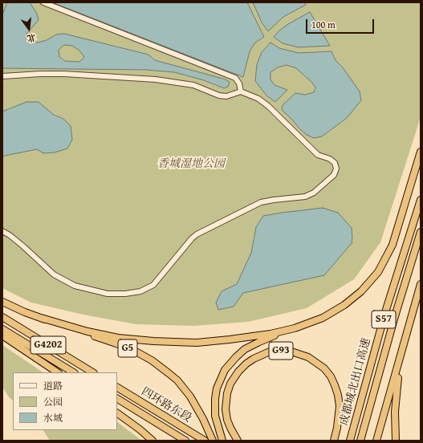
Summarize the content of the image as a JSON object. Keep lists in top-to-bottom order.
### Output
{
  "streets": {
    "highway": [
      "S57",
      "G4202",
      "G5",
      "G93",
      "成都城北出口高速",
      "四环路东段"
    ]
  },
  "parks": ["香城湿地公园"],
  "legend": ["道路", "公园", "水域"],
  "scale_bar": "100 m",
  "north": "bottom"
}
